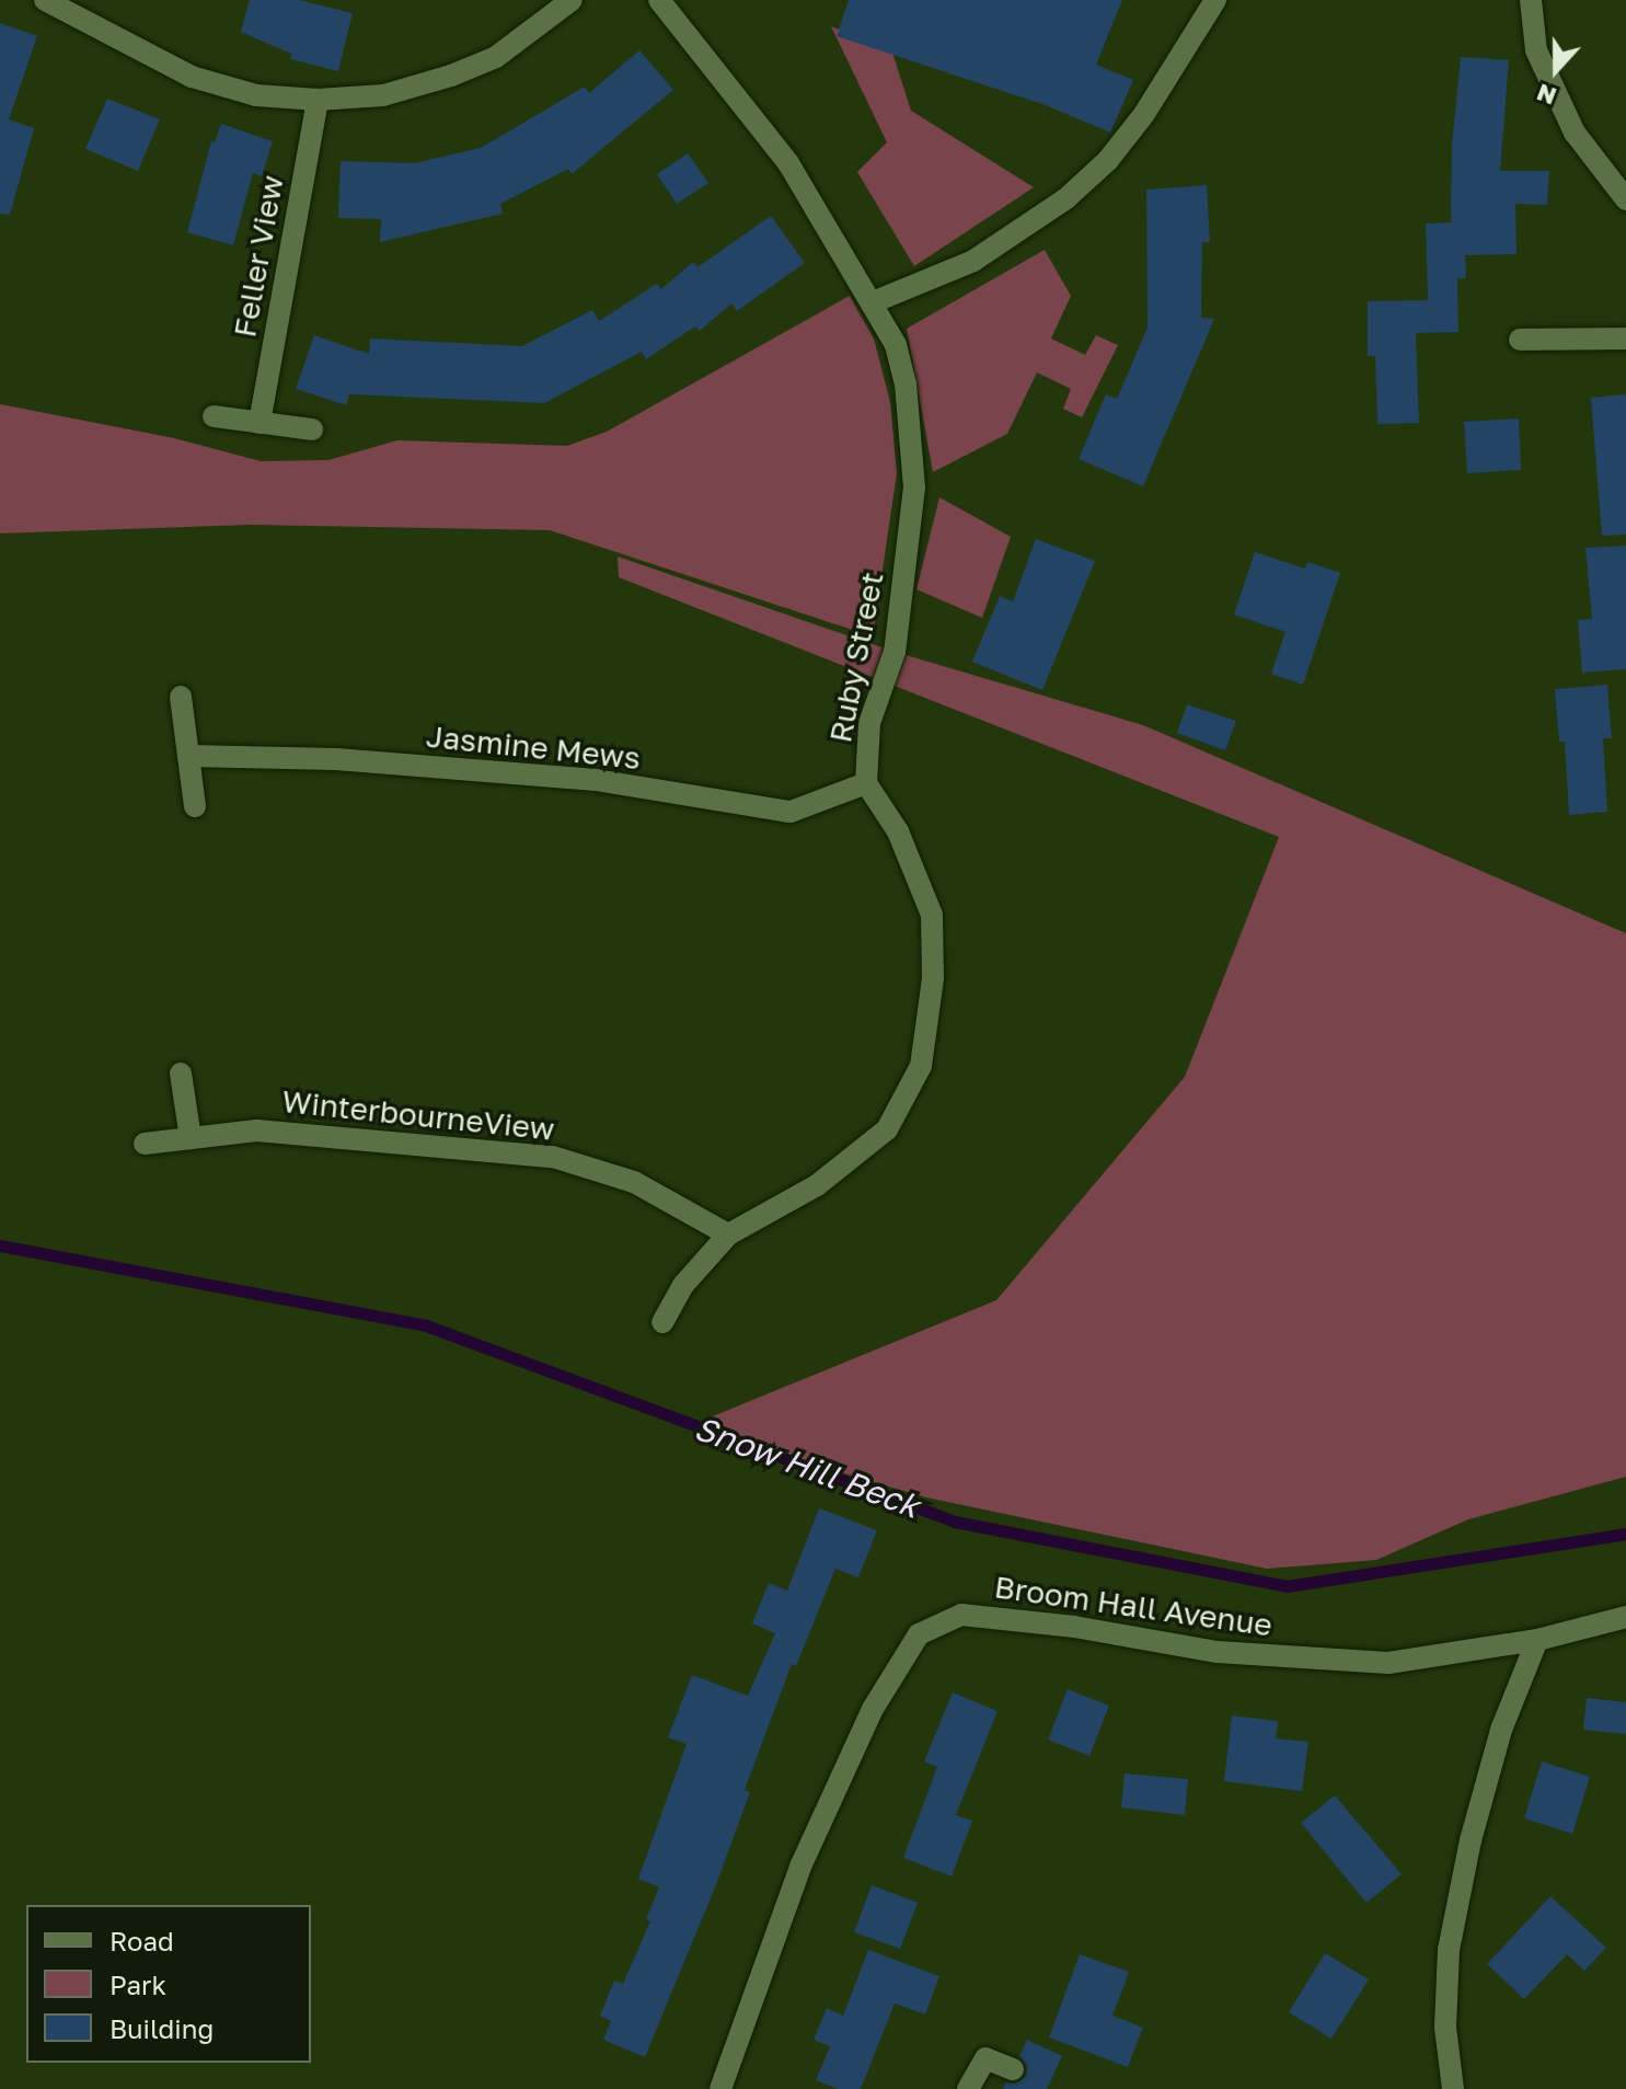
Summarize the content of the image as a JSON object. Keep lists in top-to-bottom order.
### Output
{
  "streets": {
    "street": [
      "Feller View",
      "Ruby Street",
      "Jasmine Mews",
      "WinterbourneView",
      "Broom Hall Avenue"
    ]
  },
  "crossings": [
    ["Ruby Street", "Jasmine Mews"],
    ["Ruby Street", "WinterbourneView"]
  ],
  "water": ["Snow Hill Beck"],
  "legend": ["Road", "Park", "Building"],
  "north": "bottom"
}
